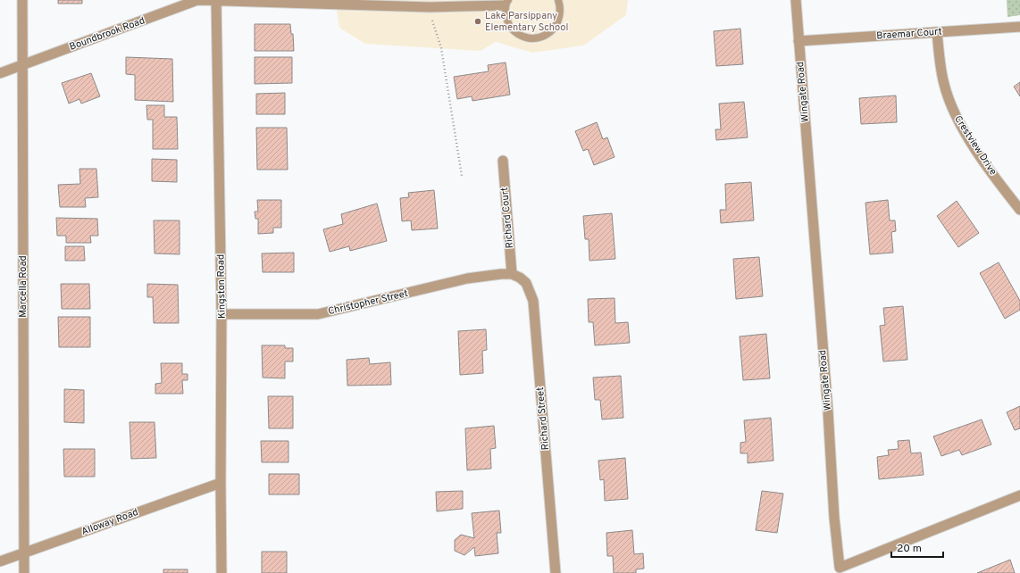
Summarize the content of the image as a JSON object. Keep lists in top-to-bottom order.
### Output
{
  "streets": {
    "street": [
      "Boundbrook Road",
      "Braemar Court",
      "Wingate Road",
      "Crestview Drive",
      "Richard Court",
      "Marcella Road",
      "Kingston Road",
      "Christopher Street",
      "Richard Street",
      "Alloway Road"
    ]
  },
  "crossings": [
    ["Boundbrook Road", "Marcella Road"],
    ["Boundbrook Road", "Kingston Road"],
    ["Braemar Court", "Wingate Road"],
    ["Braemar Court", "Crestview Drive"],
    ["Richard Court", "Christopher Street"],
    ["Richard Court", "Richard Street"],
    ["Marcella Road", "Alloway Road"],
    ["Kingston Road", "Christopher Street"],
    ["Kingston Road", "Alloway Road"],
    ["Christopher Street", "Richard Street"]
  ],
  "places": ["Lake Parsippany Elementary School"],
  "scale_bar": "20 m"
}
